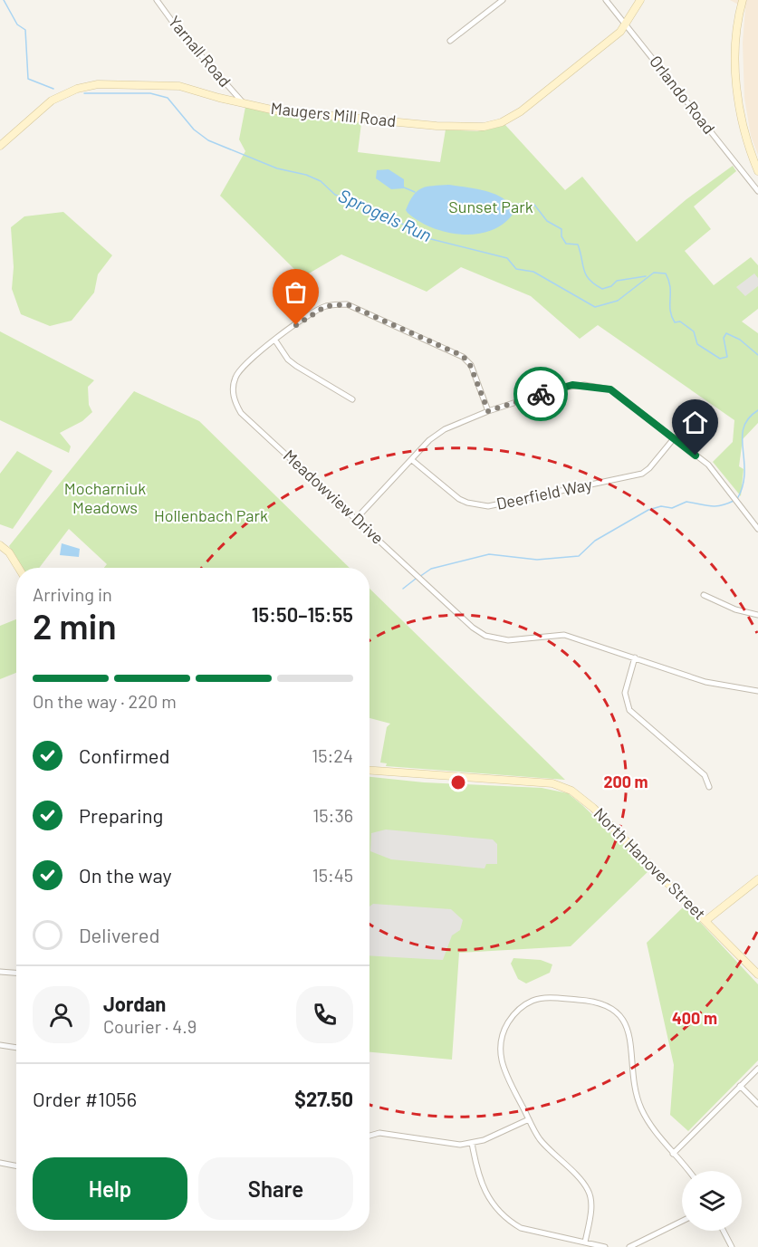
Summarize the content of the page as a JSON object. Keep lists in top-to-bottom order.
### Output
{
  "streets": {
    "street": [
      "Yarnall Road",
      "Orlando Road",
      "Maugers Mill Road",
      "Deerfield Way",
      "Meadowview Drive",
      "North Hanover Street"
    ]
  },
  "crossings": [
    ["Yarnall Road", "Maugers Mill Road"],
    ["Orlando Road", "Maugers Mill Road"]
  ],
  "water": ["Sprogels Run"],
  "parks": ["Sunset Park", "Mocharniuk Meadows", "Hollenbach Park"],
  "page": {
    "heading": ["2 min", "Arriving in", "15:50–15:55"],
    "panel": [
      "Jordan",
      "Courier · 4.9",
      "Order #1056",
      "$27.50"
    ],
    "bar": "On the way · 220 m",
    "list": [
      ["Confirmed", "15:24"],
      ["Preparing", "15:36"],
      ["On the way", "15:45"],
      "Delivered"
    ],
    "buttons": ["Help", "Share"]
  },
  "rings": ["200 m", "400 m"]
}
